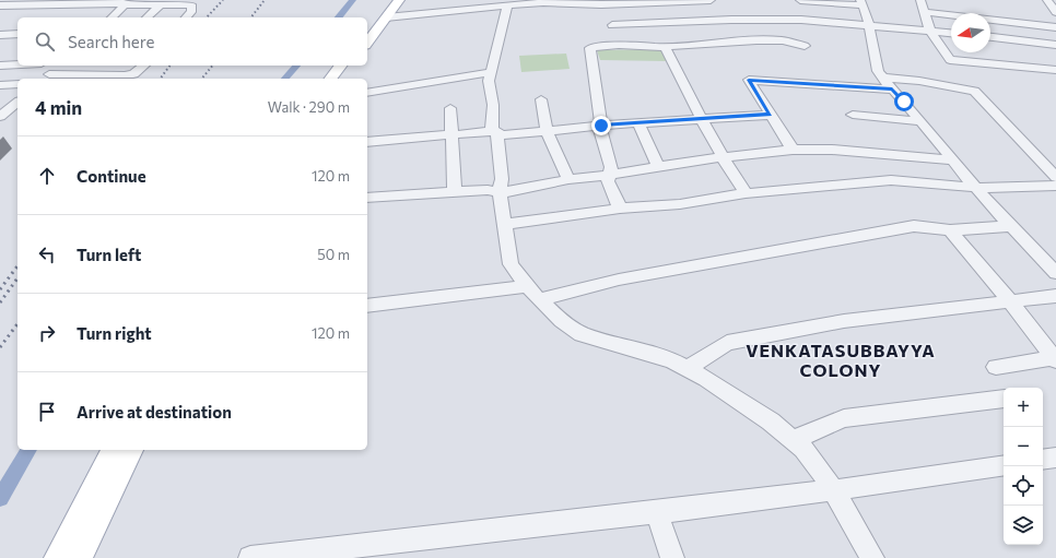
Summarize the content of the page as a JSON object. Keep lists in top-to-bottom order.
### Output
{
  "districts": ["VENKATASUBBAYYA COLONY"],
  "north": "left",
  "page": {
    "search": "Search here",
    "heading": ["4 min", "Walk · 290 m"],
    "list": [
      ["Continue", "120 m"],
      ["Turn left", "50 m"],
      ["Turn right", "120 m"],
      "Arrive at destination"
    ],
    "map_buttons": ["+", "−"]
  }
}
